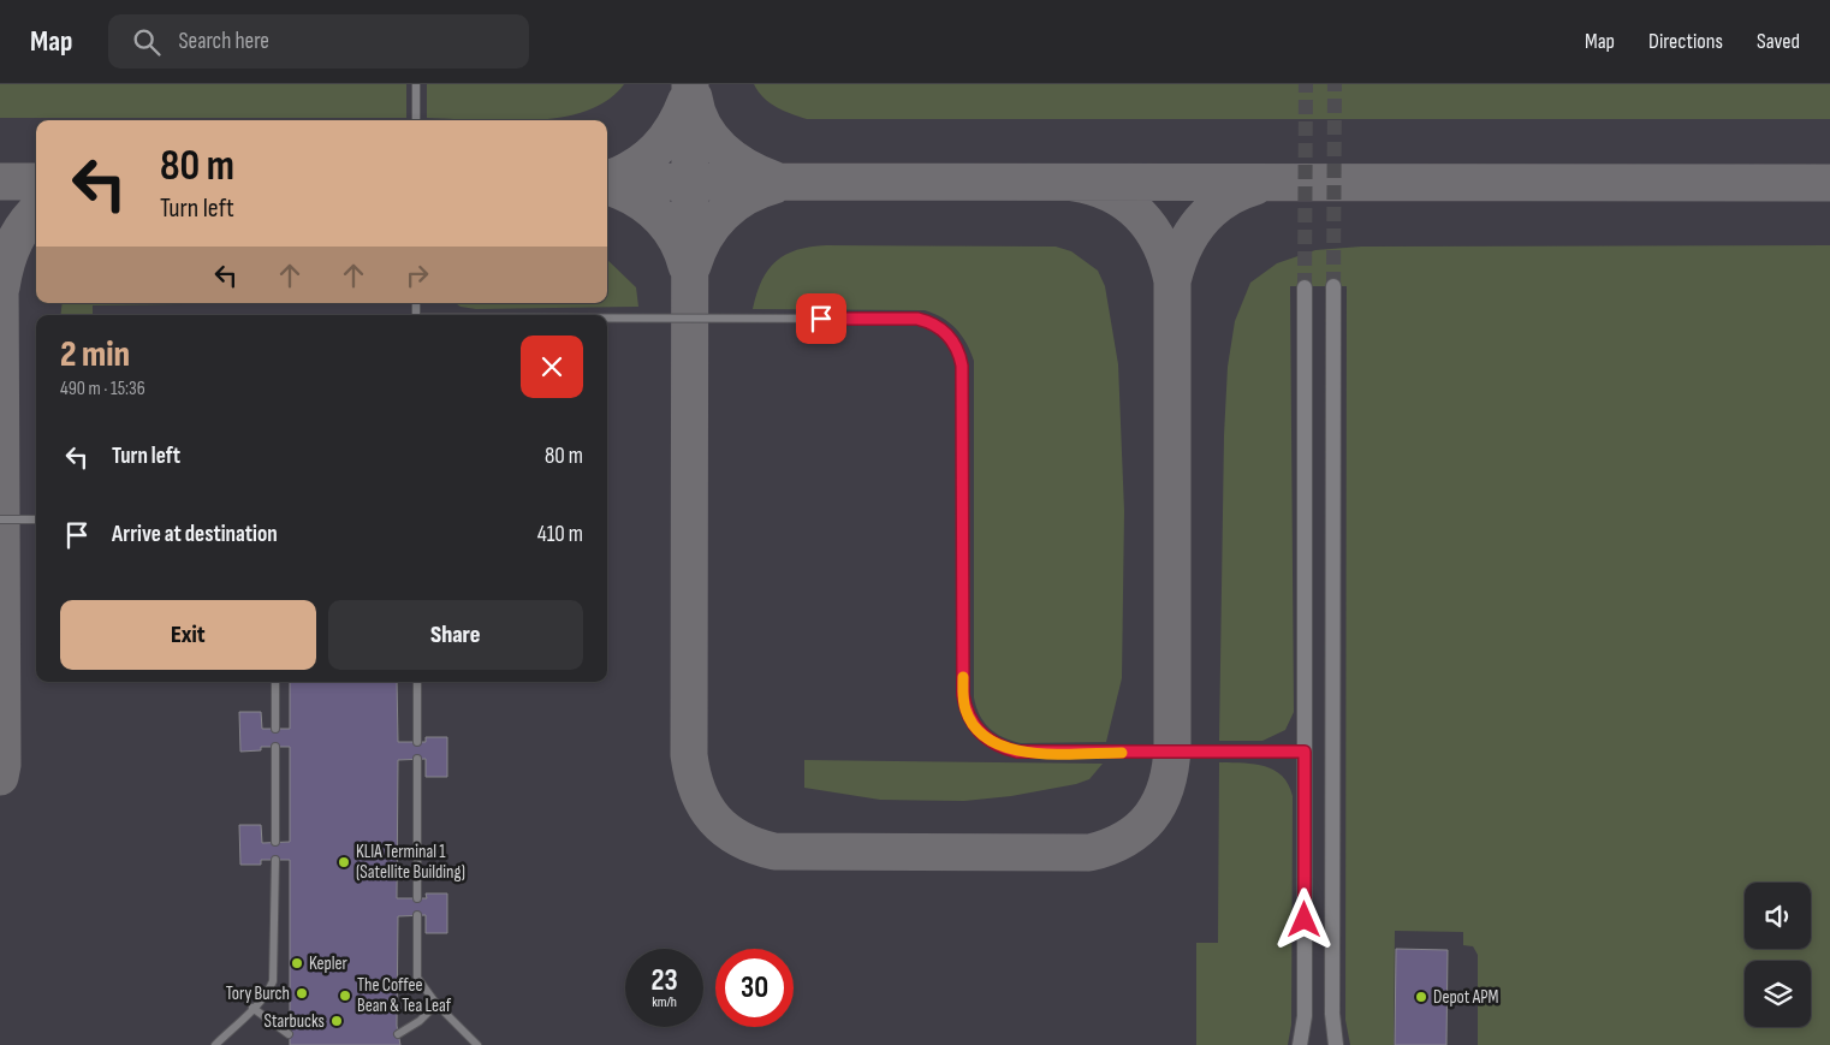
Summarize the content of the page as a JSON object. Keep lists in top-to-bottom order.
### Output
{
  "places": [
    "KLIA Terminal 1 (Satellite Building)",
    "Kepler",
    "Tory Burch",
    "The Coffee Bean & Tea Leaf",
    "Depot APM",
    "Starbucks"
  ],
  "page": {
    "header": "Map",
    "search": "Search here",
    "nav": ["Map", "Directions", "Saved"],
    "turn": ["80 m", "Turn left"],
    "heading": ["2 min", "490 m · 15:36"],
    "list": [
      {
        "name": "Turn left",
        "value": "80 m"
      },
      {
        "name": "Arrive at destination",
        "value": "410 m"
      }
    ],
    "buttons": ["Exit", "Share"],
    "speed": "23 km/h",
    "limit": "30"
  }
}
